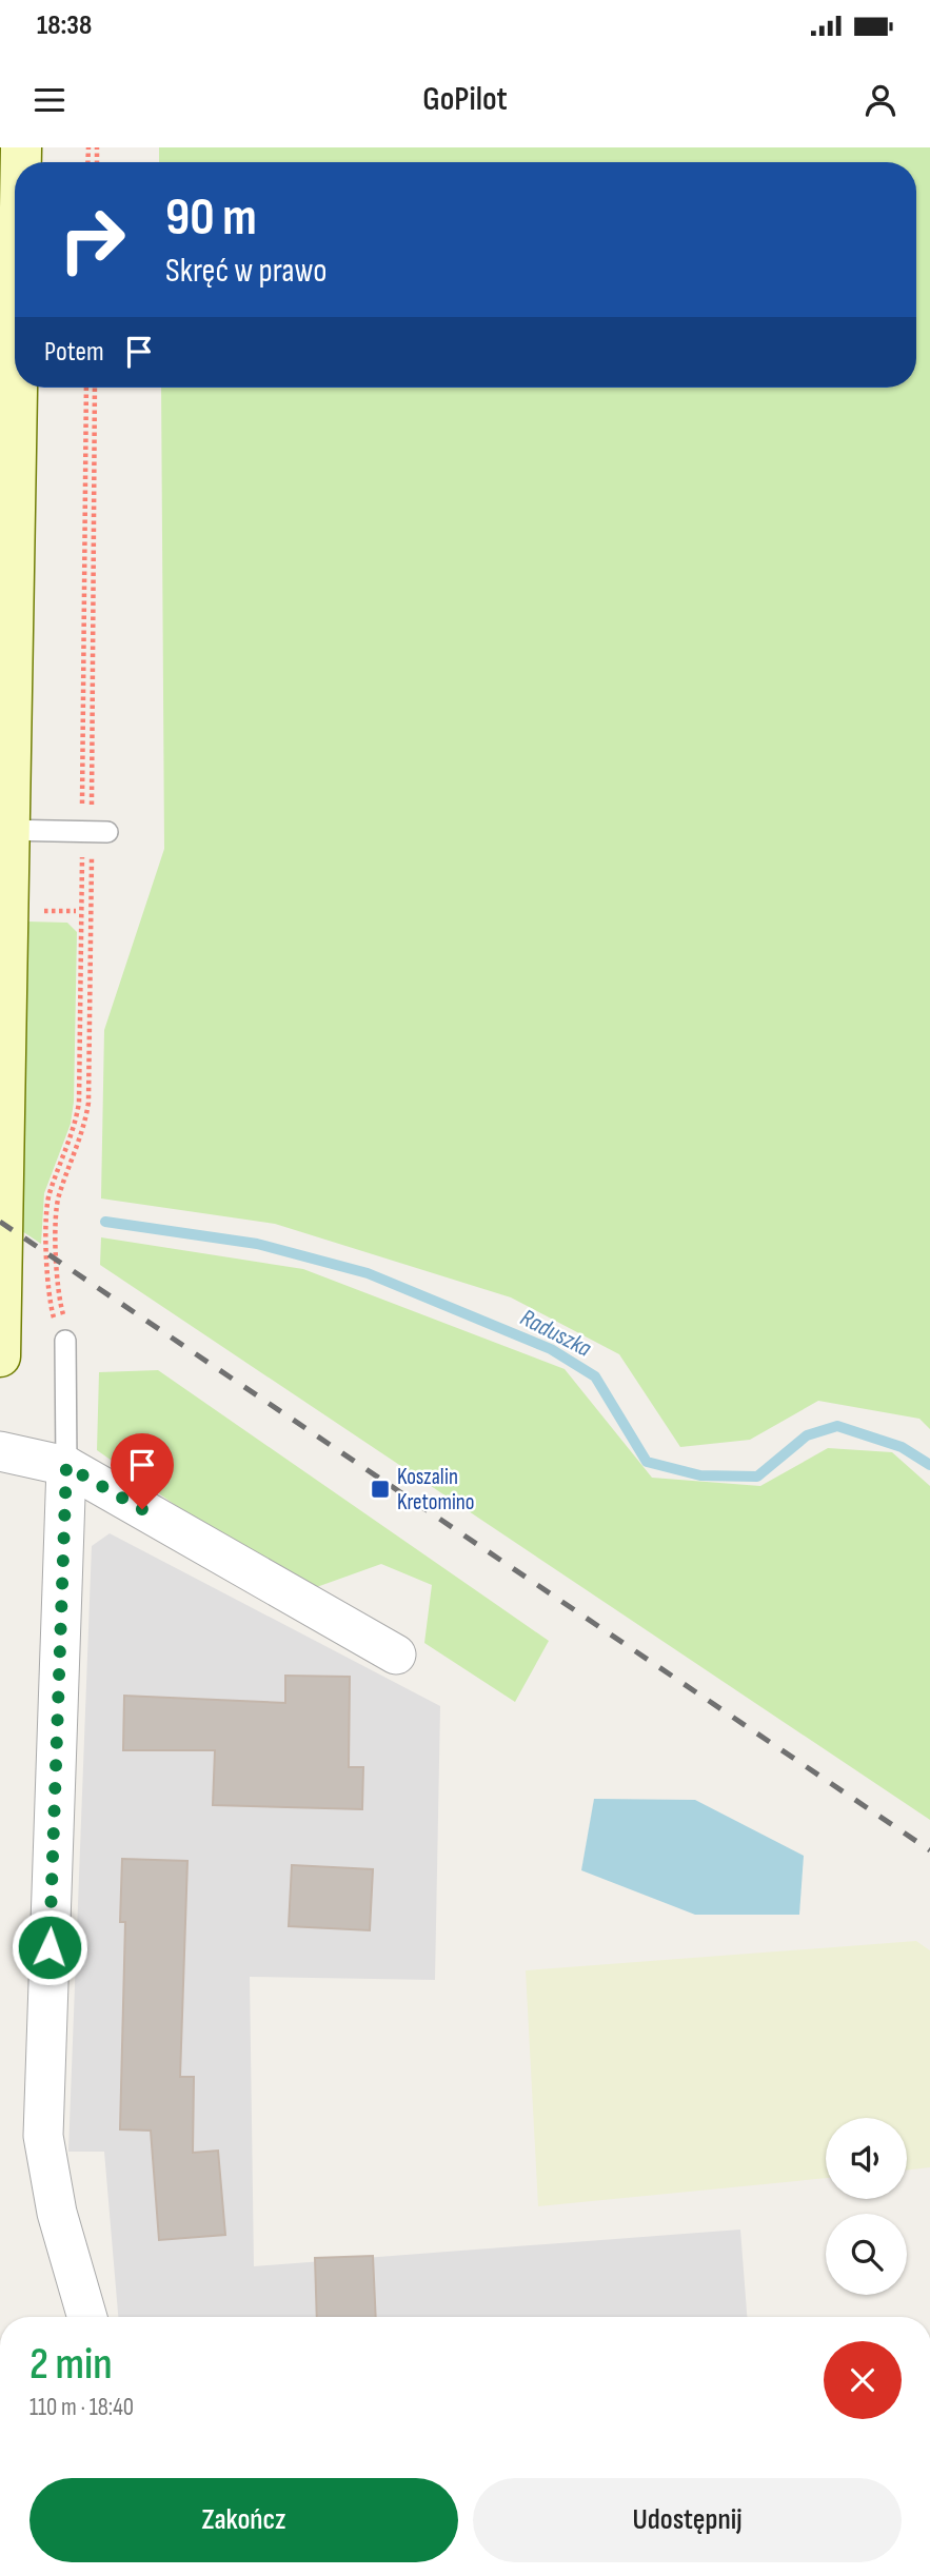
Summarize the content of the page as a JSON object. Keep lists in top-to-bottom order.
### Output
{
  "water": ["Raduszka"],
  "places": {
    "transit": ["Koszalin Kretomino"]
  },
  "page": {
    "status": "18:38",
    "header": "GoPilot",
    "turn": ["90 m", "Skręć w prawo"],
    "then": "Potem",
    "heading": ["2 min", "110 m · 18:40"],
    "buttons": ["Zakończ", "Udostępnij"]
  }
}
